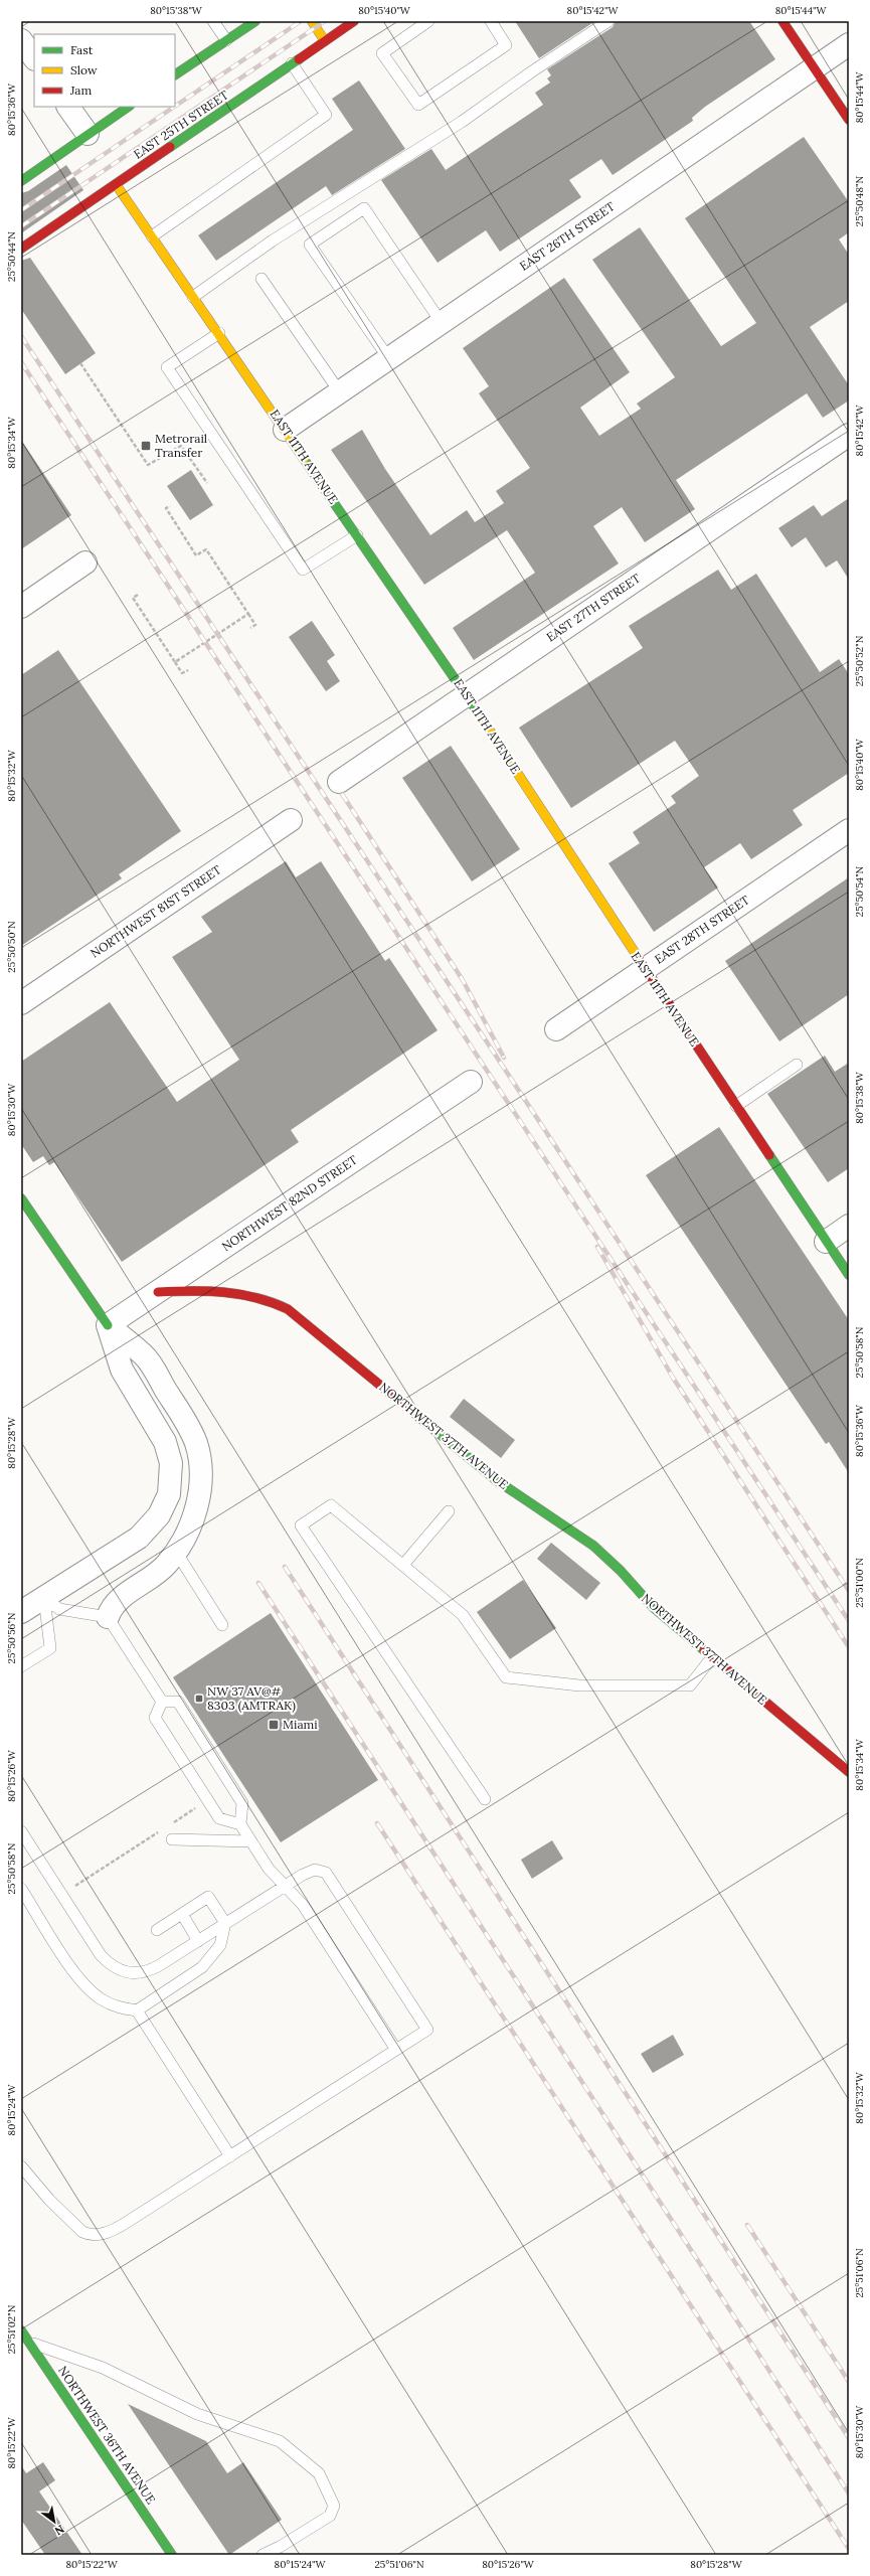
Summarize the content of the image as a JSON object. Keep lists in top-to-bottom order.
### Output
{
  "streets": {
    "street": [
      "EAST 25TH STREET",
      "EAST 26TH STREET",
      "EAST 11TH AVENUE",
      "EAST 27TH STREET",
      "NORTHWEST 81ST STREET",
      "EAST 28TH STREET",
      "NORTHWEST 82ND STREET",
      "NORTHWEST 37TH AVENUE",
      "NORTHWEST 36TH AVENUE"
    ]
  },
  "crossings": [
    ["EAST 25TH STREET", "EAST 11TH AVENUE"],
    ["EAST 26TH STREET", "EAST 11TH AVENUE"],
    ["EAST 11TH AVENUE", "EAST 27TH STREET"],
    ["EAST 11TH AVENUE", "EAST 28TH STREET"],
    ["NORTHWEST 82ND STREET", "NORTHWEST 37TH AVENUE"]
  ],
  "places": {
    "transit": ["Metrorail Transfer", "NW 37 AV@# 8303 (AMTRAK)", "Miami"]
  },
  "legend": ["Fast", "Slow", "Jam"],
  "north": "bottom right",
  "coordinates": [
    "80°15'38\"W",
    "80°15'40\"W",
    "80°15'42\"W",
    "80°15'44\"W",
    "80°15'36\"W",
    "25°50'48\"N",
    "25°50'44\"N",
    "80°15'34\"W",
    "25°50'52\"N",
    "80°15'32\"W",
    "25°50'54\"N",
    "25°50'50\"N",
    "80°15'30\"W",
    "25°50'58\"N",
    "80°15'28\"W",
    "25°51'00\"N",
    "25°50'56\"N",
    "80°15'26\"W",
    "80°15'24\"W",
    "25°51'06\"N",
    "25°51'02\"N",
    "80°15'22\"W"
  ]
}
